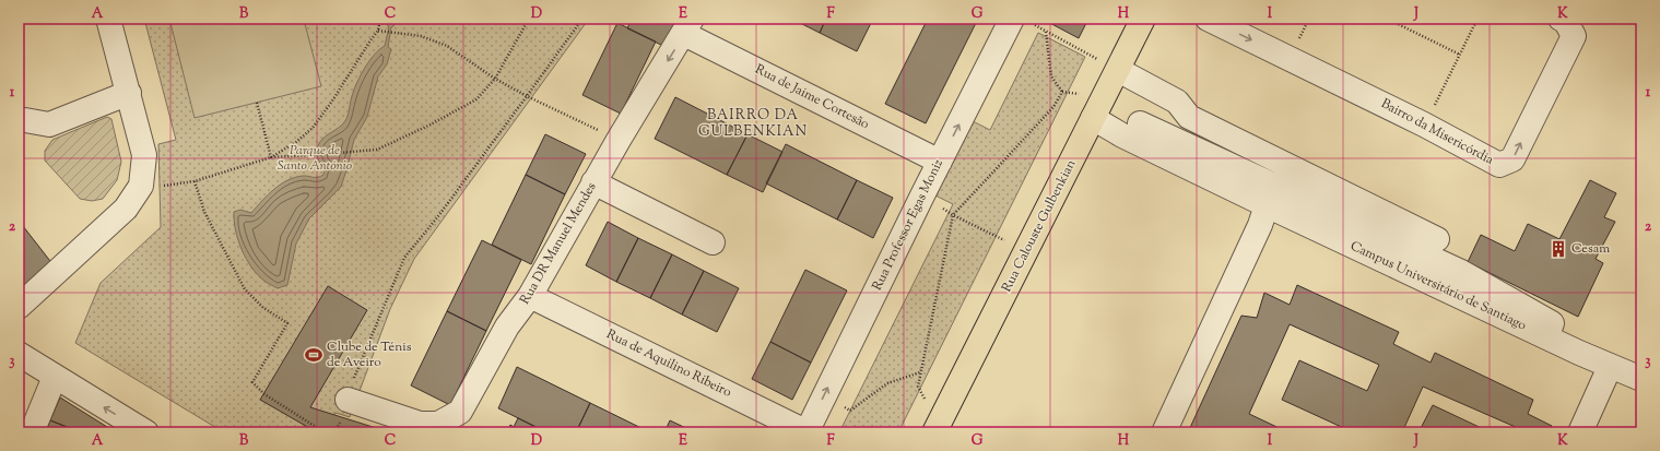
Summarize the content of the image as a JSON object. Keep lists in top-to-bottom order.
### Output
{
  "streets": {
    "main road": ["Rua Calouste Gulbenkian"],
    "street": [
      "Rua de Jaime Cortesão",
      "Bairro da Misericórdia",
      "Rua Professor Egas Moniz",
      "Rua DR Manuel Mendes",
      "Campus Universitário de Santiago",
      "Rua de Aquilino Ribeiro"
    ]
  },
  "crossings": [
    ["Rua de Jaime Cortesão", "Rua Professor Egas Moniz"],
    ["Rua de Jaime Cortesão", "Rua DR Manuel Mendes"],
    ["Rua Professor Egas Moniz", "Rua de Aquilino Ribeiro"],
    ["Rua Calouste Gulbenkian", "Campus Universitário de Santiago"],
    ["Rua DR Manuel Mendes", "Rua de Aquilino Ribeiro"]
  ],
  "one_way": ["Rua Professor Egas Moniz"],
  "districts": ["BAIRRO DA GULBENKIAN"],
  "parks": ["Parque de Santo António"],
  "places": {
    "building": ["Cesam"],
    "sports": ["Clube de Ténis de Aveiro"]
  },
  "grid": {
    "columns": [
      "A",
      "B",
      "C",
      "D",
      "E",
      "F",
      "G",
      "H",
      "I",
      "J",
      "K"
    ],
    "rows": ["1", "2", "3"]
  }
}
